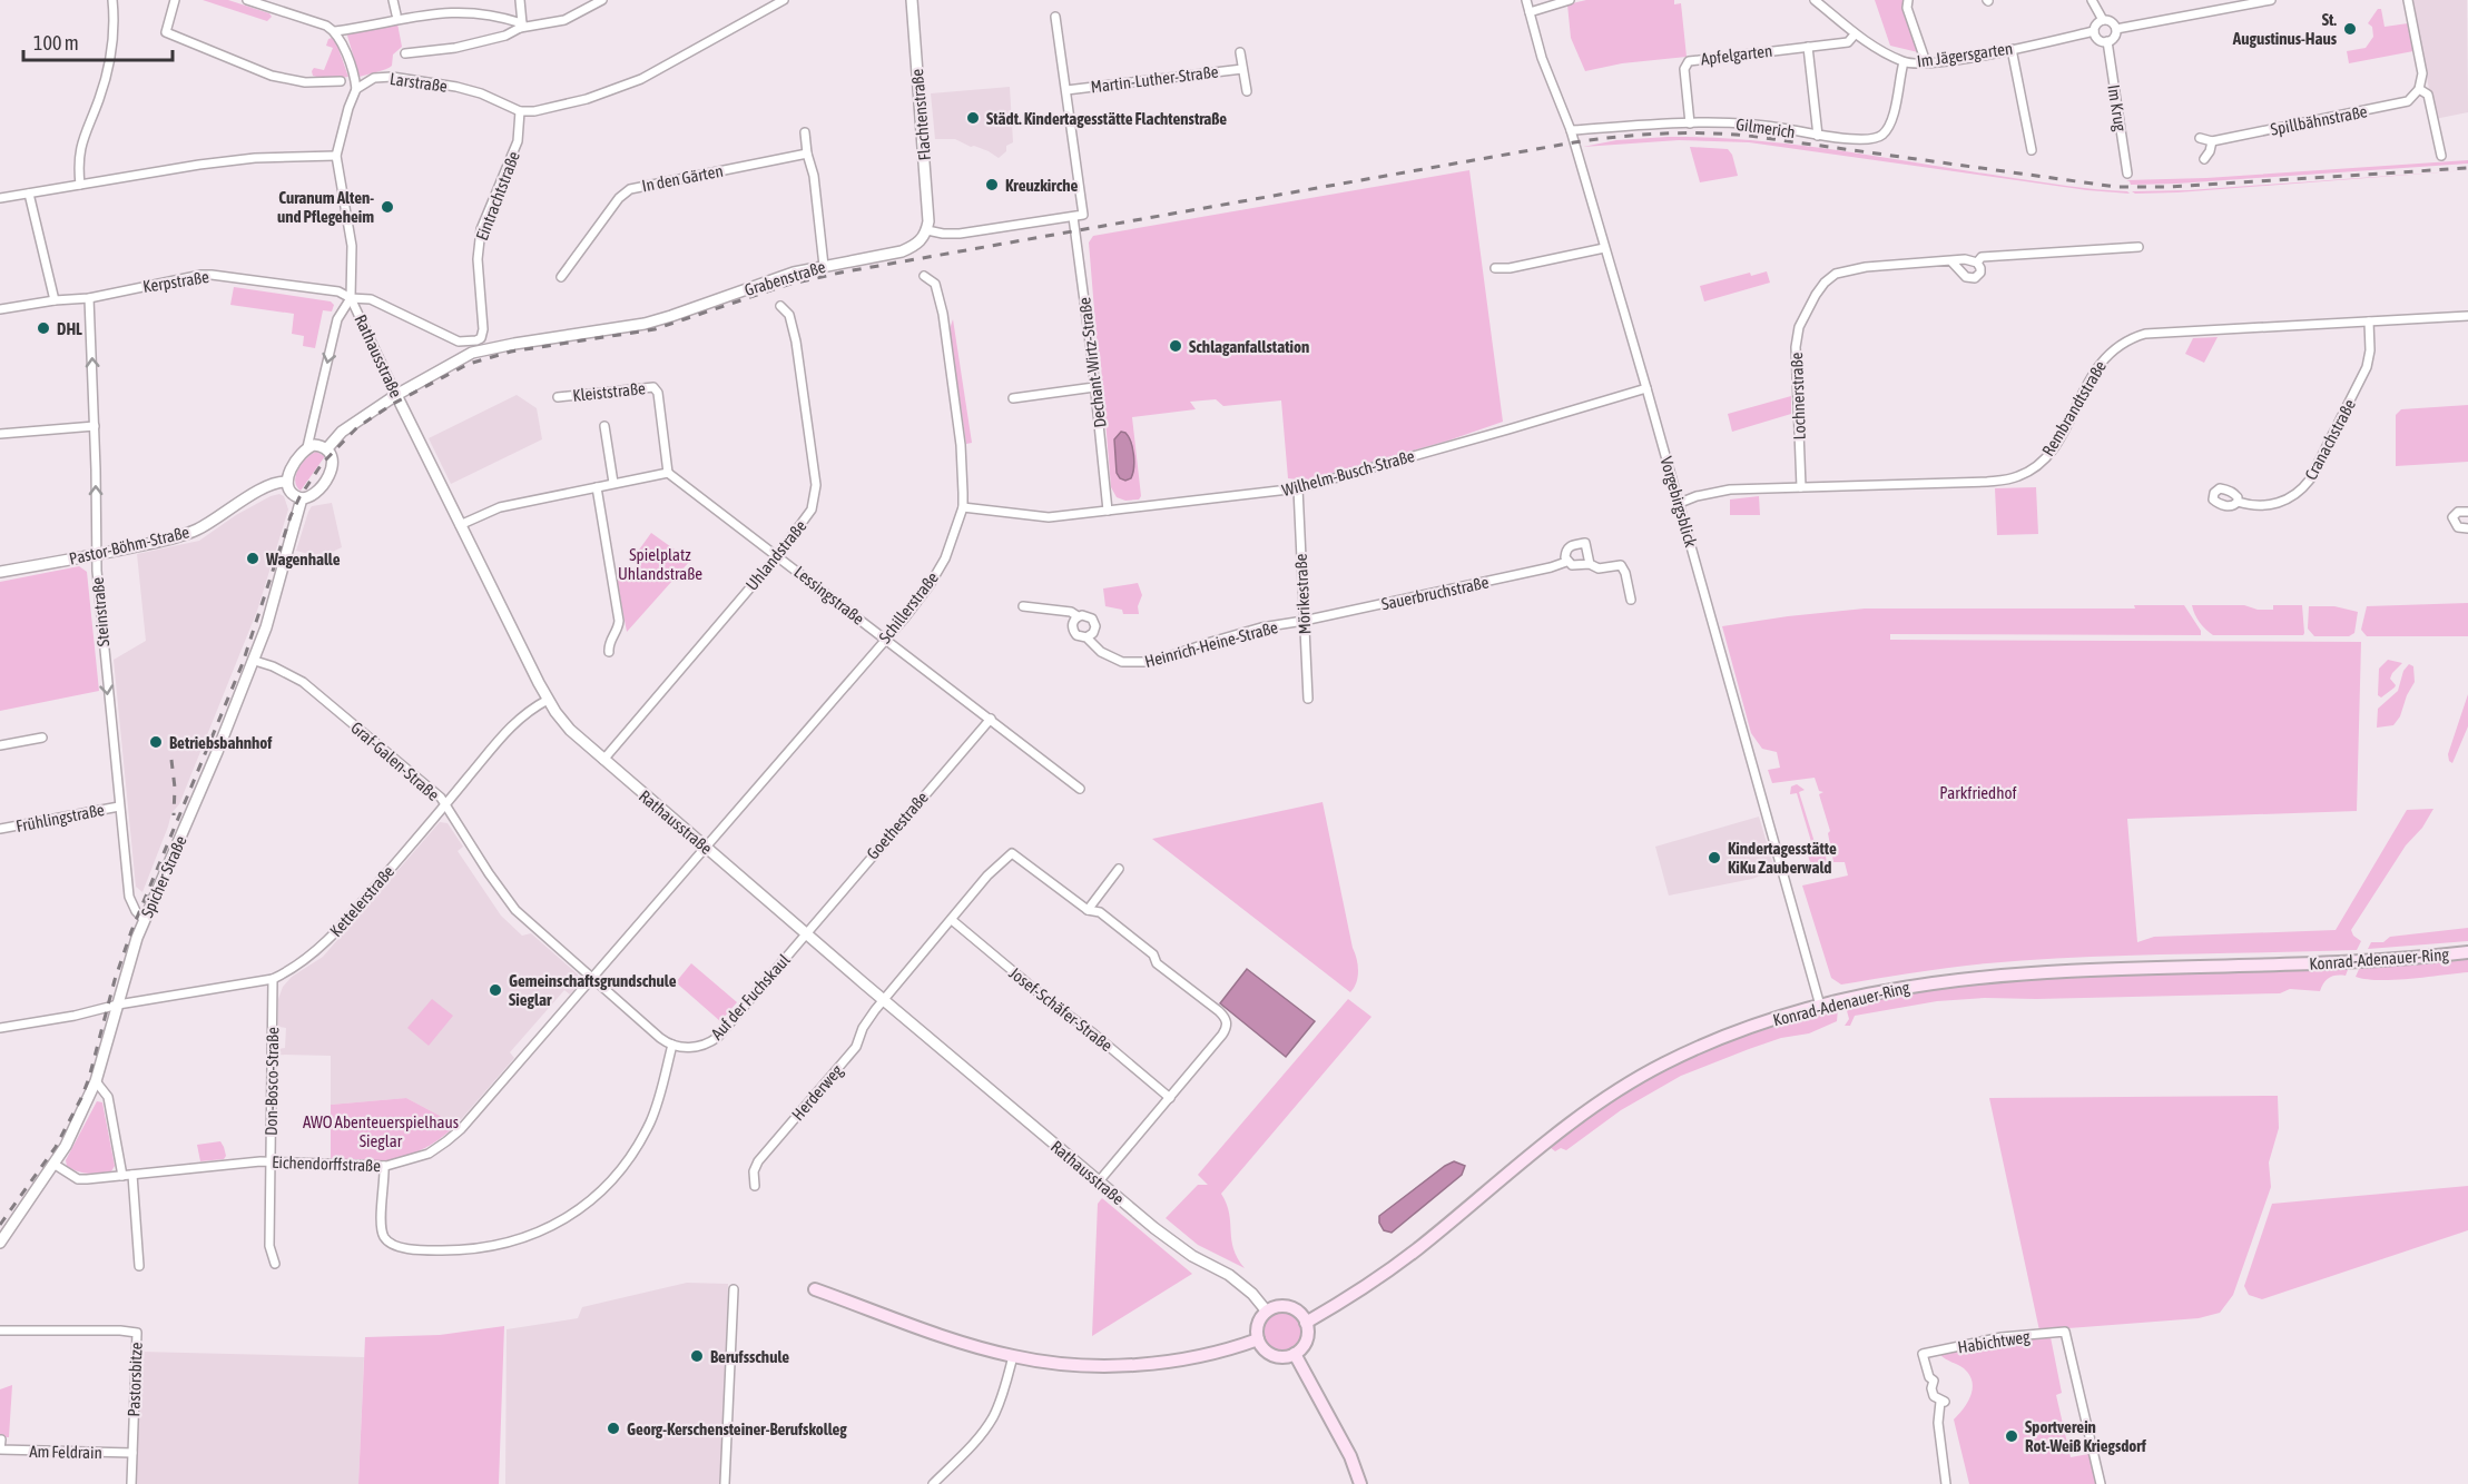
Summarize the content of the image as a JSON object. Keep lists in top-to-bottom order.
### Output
{
  "streets": {
    "main road": ["Konrad-Adenauer-Ring"],
    "street": [
      "Apfelgarten",
      "Im Jägersgarten",
      "Martin-Luther-Straße",
      "Larstraße",
      "Im Krug",
      "Flachtenstraße",
      "Spillbähnstraße",
      "Gilmerich",
      "In den Gärten",
      "Eintrachtstraße",
      "Grabenstraße",
      "Kerpstraße",
      "Rathausstraße",
      "Dechant-Wirtz-Straße",
      "Kleiststraße",
      "Lochnerstraße",
      "Rembrandtstraße",
      "Cranachstraße",
      "Wilhelm-Busch-Straße",
      "Vorgebirgsblick",
      "Pastor-Böhm-Straße",
      "Uhlandstraße",
      "Sauerbruchstraße",
      "Mörikestraße",
      "Lessingstraße",
      "Schillerstraße",
      "Steinstraße",
      "Heinrich-Heine-Straße",
      "Graf-Galen-Straße",
      "Frühlingstraße",
      "Goethestraße",
      "Spicher Straße",
      "Kettelerstraße",
      "Auf der Fuchskaul",
      "Josef-Schäfer-Straße",
      "Don-Bosco-Straße",
      "Herderweg",
      "Eichendorffstraße",
      "Habichtweg",
      "Pastorsbitze",
      "Am Feldrain"
    ]
  },
  "crossings": [
    ["Apfelgarten", "Im Jägersgarten"],
    ["Apfelgarten", "Gilmerich"],
    ["Im Jägersgarten", "Im Krug"],
    ["Im Jägersgarten", "Gilmerich"],
    ["Martin-Luther-Straße", "Dechant-Wirtz-Straße"],
    ["Larstraße", "Eintrachtstraße"],
    ["Flachtenstraße", "Grabenstraße"],
    ["Gilmerich", "Vorgebirgsblick"],
    ["Eintrachtstraße", "Kerpstraße"],
    ["Eintrachtstraße", "Rathausstraße"],
    ["Grabenstraße", "Rathausstraße"],
    ["Kerpstraße", "Rathausstraße"],
    ["Kerpstraße", "Steinstraße"],
    ["Rathausstraße", "Uhlandstraße"],
    ["Rathausstraße", "Schillerstraße"],
    ["Rathausstraße", "Goethestraße"],
    ["Rathausstraße", "Kettelerstraße"],
    ["Rathausstraße", "Konrad-Adenauer-Ring"],
    ["Rathausstraße", "Auf der Fuchskaul"],
    ["Rathausstraße", "Herderweg"],
    ["Rathausstraße", "Eichendorffstraße"],
    ["Dechant-Wirtz-Straße", "Wilhelm-Busch-Straße"],
    ["Kleiststraße", "Lessingstraße"],
    ["Lochnerstraße", "Rembrandtstraße"],
    ["Rembrandtstraße", "Cranachstraße"],
    ["Rembrandtstraße", "Vorgebirgsblick"],
    ["Wilhelm-Busch-Straße", "Vorgebirgsblick"],
    ["Wilhelm-Busch-Straße", "Mörikestraße"],
    ["Wilhelm-Busch-Straße", "Schillerstraße"],
    ["Vorgebirgsblick", "Konrad-Adenauer-Ring"],
    ["Pastor-Böhm-Straße", "Steinstraße"],
    ["Pastor-Böhm-Straße", "Spicher Straße"],
    ["Uhlandstraße", "Lessingstraße"],
    ["Sauerbruchstraße", "Mörikestraße"],
    ["Sauerbruchstraße", "Heinrich-Heine-Straße"],
    ["Mörikestraße", "Heinrich-Heine-Straße"],
    ["Lessingstraße", "Schillerstraße"],
    ["Lessingstraße", "Goethestraße"],
    ["Schillerstraße", "Eichendorffstraße"],
    ["Steinstraße", "Frühlingstraße"],
    ["Steinstraße", "Spicher Straße"],
    ["Graf-Galen-Straße", "Spicher Straße"],
    ["Graf-Galen-Straße", "Kettelerstraße"],
    ["Graf-Galen-Straße", "Eichendorffstraße"],
    ["Goethestraße", "Auf der Fuchskaul"],
    ["Spicher Straße", "Kettelerstraße"],
    ["Spicher Straße", "Eichendorffstraße"],
    ["Kettelerstraße", "Don-Bosco-Straße"],
    ["Josef-Schäfer-Straße", "Herderweg"],
    ["Don-Bosco-Straße", "Eichendorffstraße"],
    ["Pastorsbitze", "Am Feldrain"]
  ],
  "parks": ["Spielplatz Uhlandstraße", "Parkfriedhof", "AWO Abenteuerspielhaus Sieglar"],
  "places": [
    "St. Augustinus-Haus",
    "Städt. Kindertagesstätte Flachtenstraße",
    "Kreuzkirche",
    "Curanum Alten- und Pflegeheim",
    "DHL",
    "Schlaganfallstation",
    "Wagenhalle",
    "Betriebsbahnhof",
    "Kindertagesstätte KiKu Zauberwald",
    "Gemeinschaftsgrundschule Sieglar",
    "Berufsschule",
    "Georg-Kerschensteiner-Berufskolleg",
    "Sportverein Rot-Weiß Kriegsdorf"
  ],
  "scale_bar": "100 m"
}
